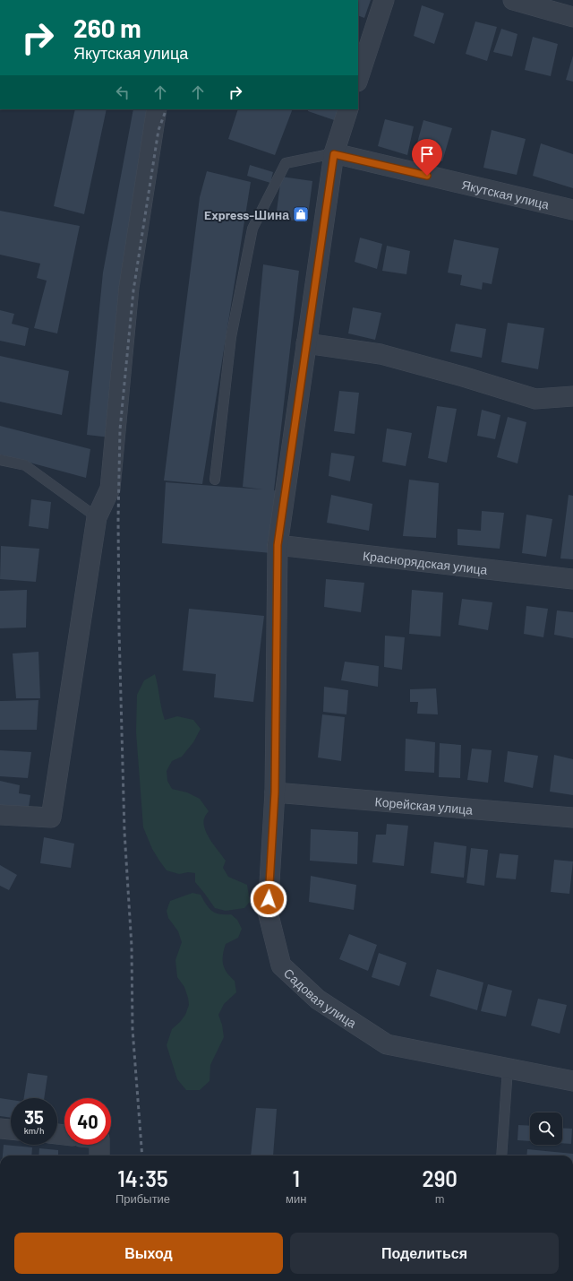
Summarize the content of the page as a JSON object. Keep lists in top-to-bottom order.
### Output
{
  "streets": {
    "street": [
      "Якутская улица",
      "Краснорядская улица",
      "Корейская улица",
      "Садовая улица"
    ]
  },
  "crossings": [
    ["Якутская улица", "Садовая улица"],
    ["Краснорядская улица", "Садовая улица"],
    ["Корейская улица", "Садовая улица"]
  ],
  "places": {
    "shop": ["Express-Шина"]
  },
  "page": {
    "turn": ["260 m", "Якутская улица"],
    "speed": "35 km/h",
    "limit": "40",
    "eta": [
      "14:35",
      "Прибытие",
      "1",
      "мин",
      "290",
      "m"
    ],
    "buttons": ["Выход", "Поделиться"]
  }
}
